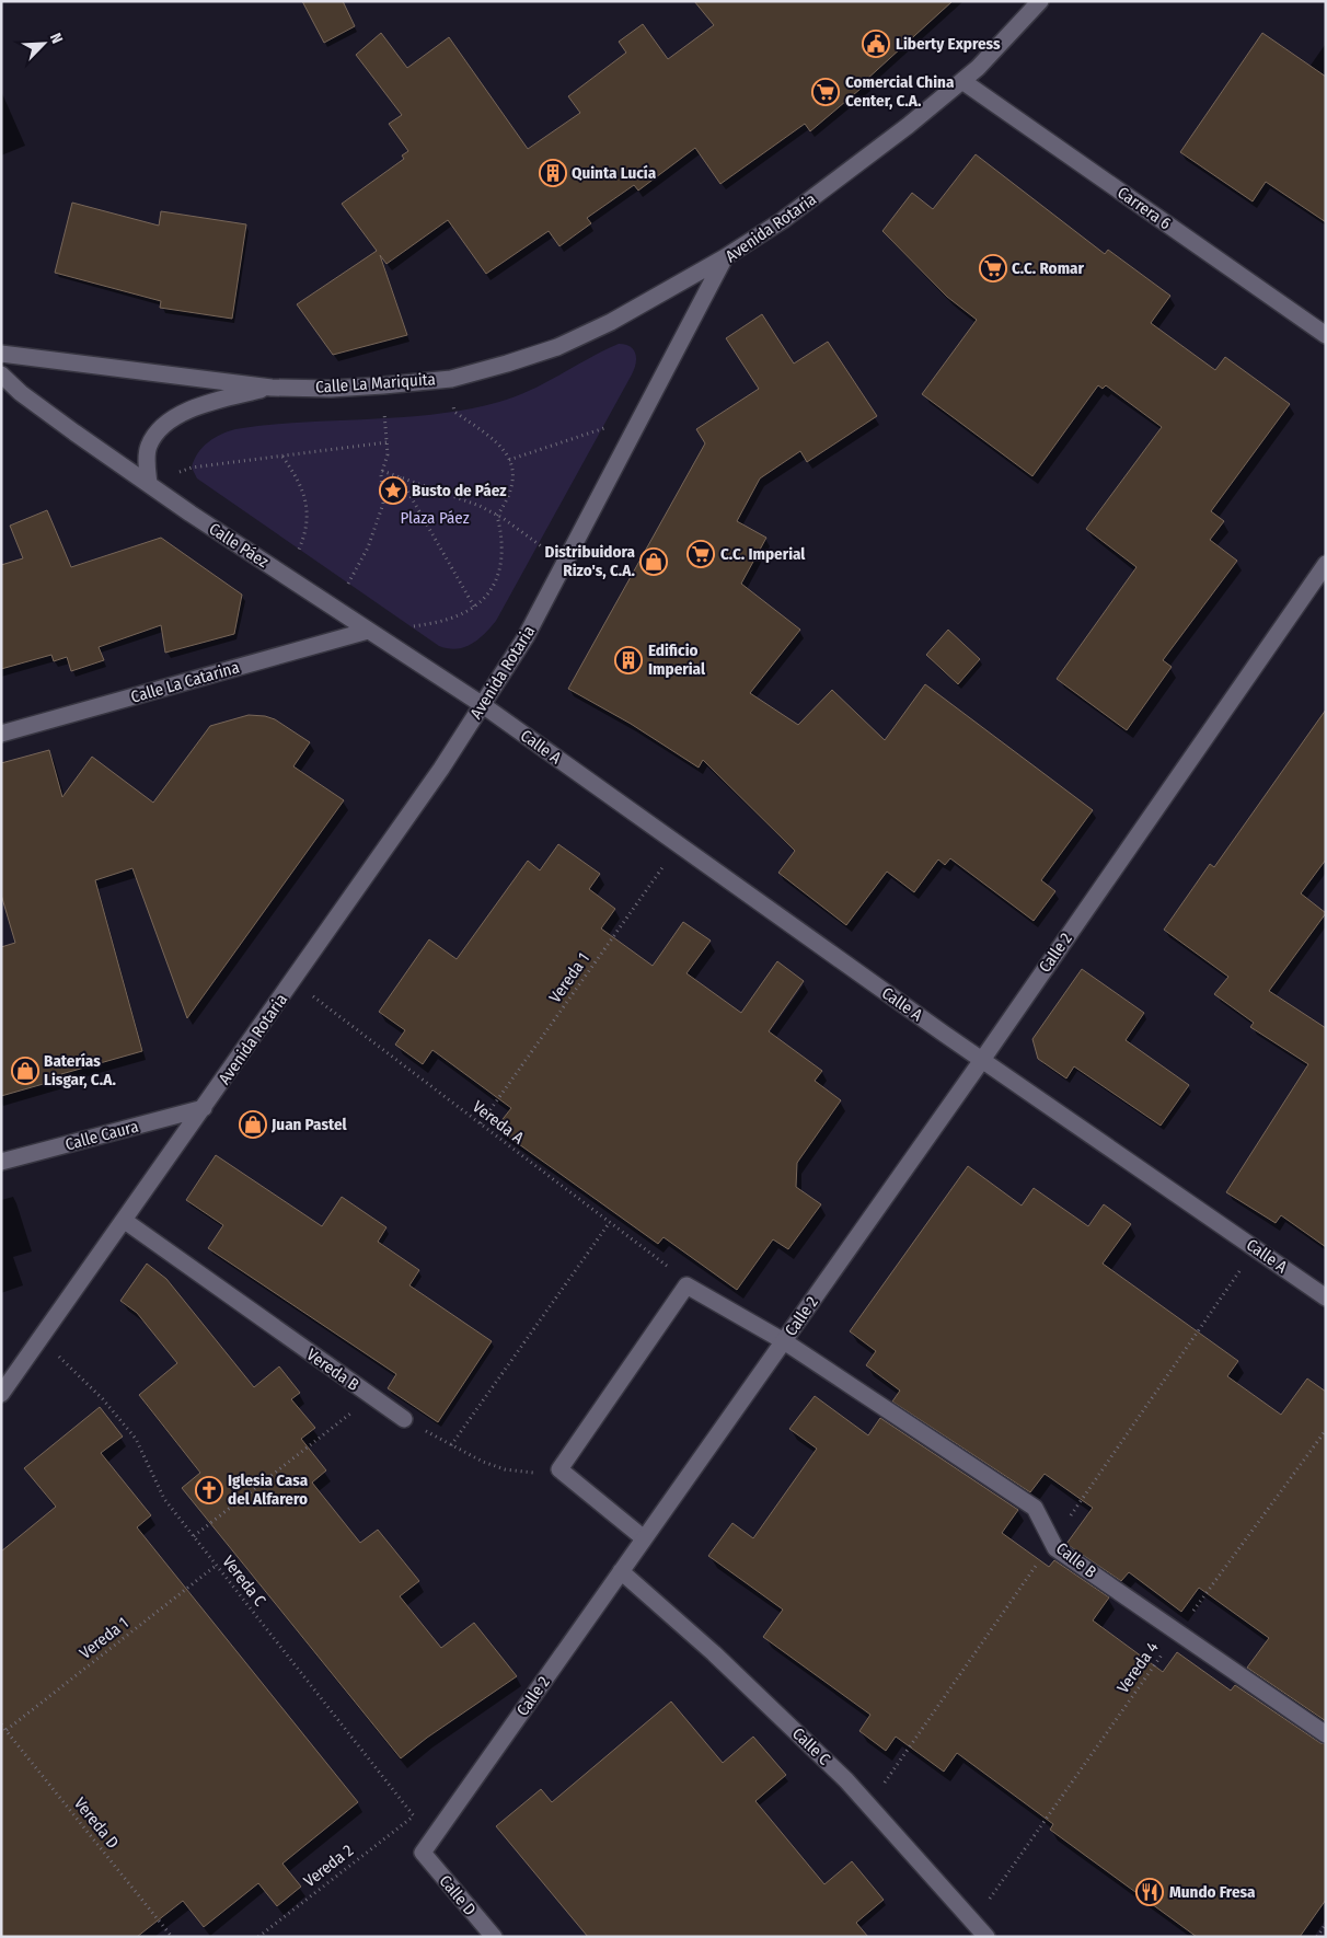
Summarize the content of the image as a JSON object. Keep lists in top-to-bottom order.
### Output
{
  "streets": {
    "street": [
      "Carrera 6",
      "Avenida Rotaria",
      "Calle La Mariquita",
      "Calle Páez",
      "Calle La Catarina",
      "Calle A",
      "Calle 2",
      "Calle Caura",
      "Vereda B",
      "Calle B",
      "Calle C",
      "Calle D"
    ],
    "path": [
      "Vereda 1",
      "Vereda A",
      "Vereda C",
      "Vereda 4",
      "Vereda D",
      "Vereda 2"
    ]
  },
  "crossings": [
    ["Carrera 6", "Avenida Rotaria"],
    ["Avenida Rotaria", "Calle La Mariquita"],
    ["Avenida Rotaria", "Calle Páez"],
    ["Avenida Rotaria", "Calle A"],
    ["Avenida Rotaria", "Vereda A"],
    ["Avenida Rotaria", "Calle Caura"],
    ["Avenida Rotaria", "Vereda B"],
    ["Avenida Rotaria", "Vereda C"],
    ["Calle Páez", "Calle La Catarina"],
    ["Calle Páez", "Calle A"],
    ["Calle A", "Calle 2"],
    ["Calle A", "Vereda 1"],
    ["Calle 2", "Vereda A"],
    ["Calle 2", "Calle B"],
    ["Calle 2", "Vereda C"],
    ["Calle 2", "Calle C"],
    ["Calle 2", "Calle D"],
    ["Vereda 1", "Vereda A"],
    ["Vereda 1", "Vereda C"],
    ["Vereda 1", "Vereda D"],
    ["Calle B", "Vereda 4"],
    ["Vereda C", "Vereda 2"],
    ["Vereda 4", "Calle C"]
  ],
  "parks": ["Plaza Páez"],
  "places": {
    "public building": ["Liberty Express"],
    "supermarket": ["Comercial China Center, C.A.", "C.C. Romar", "C.C. Imperial"],
    "building": ["Quinta Lucía", "Edificio Imperial"],
    "place": ["Busto de Páez"],
    "shop": ["Distribuidora Rizo's, C.A.", "Baterías Lisgar, C.A.", "Juan Pastel"],
    "church": ["Iglesia Casa del Alfarero"],
    "restaurant": ["Mundo Fresa"]
  },
  "north": "top right"
}
